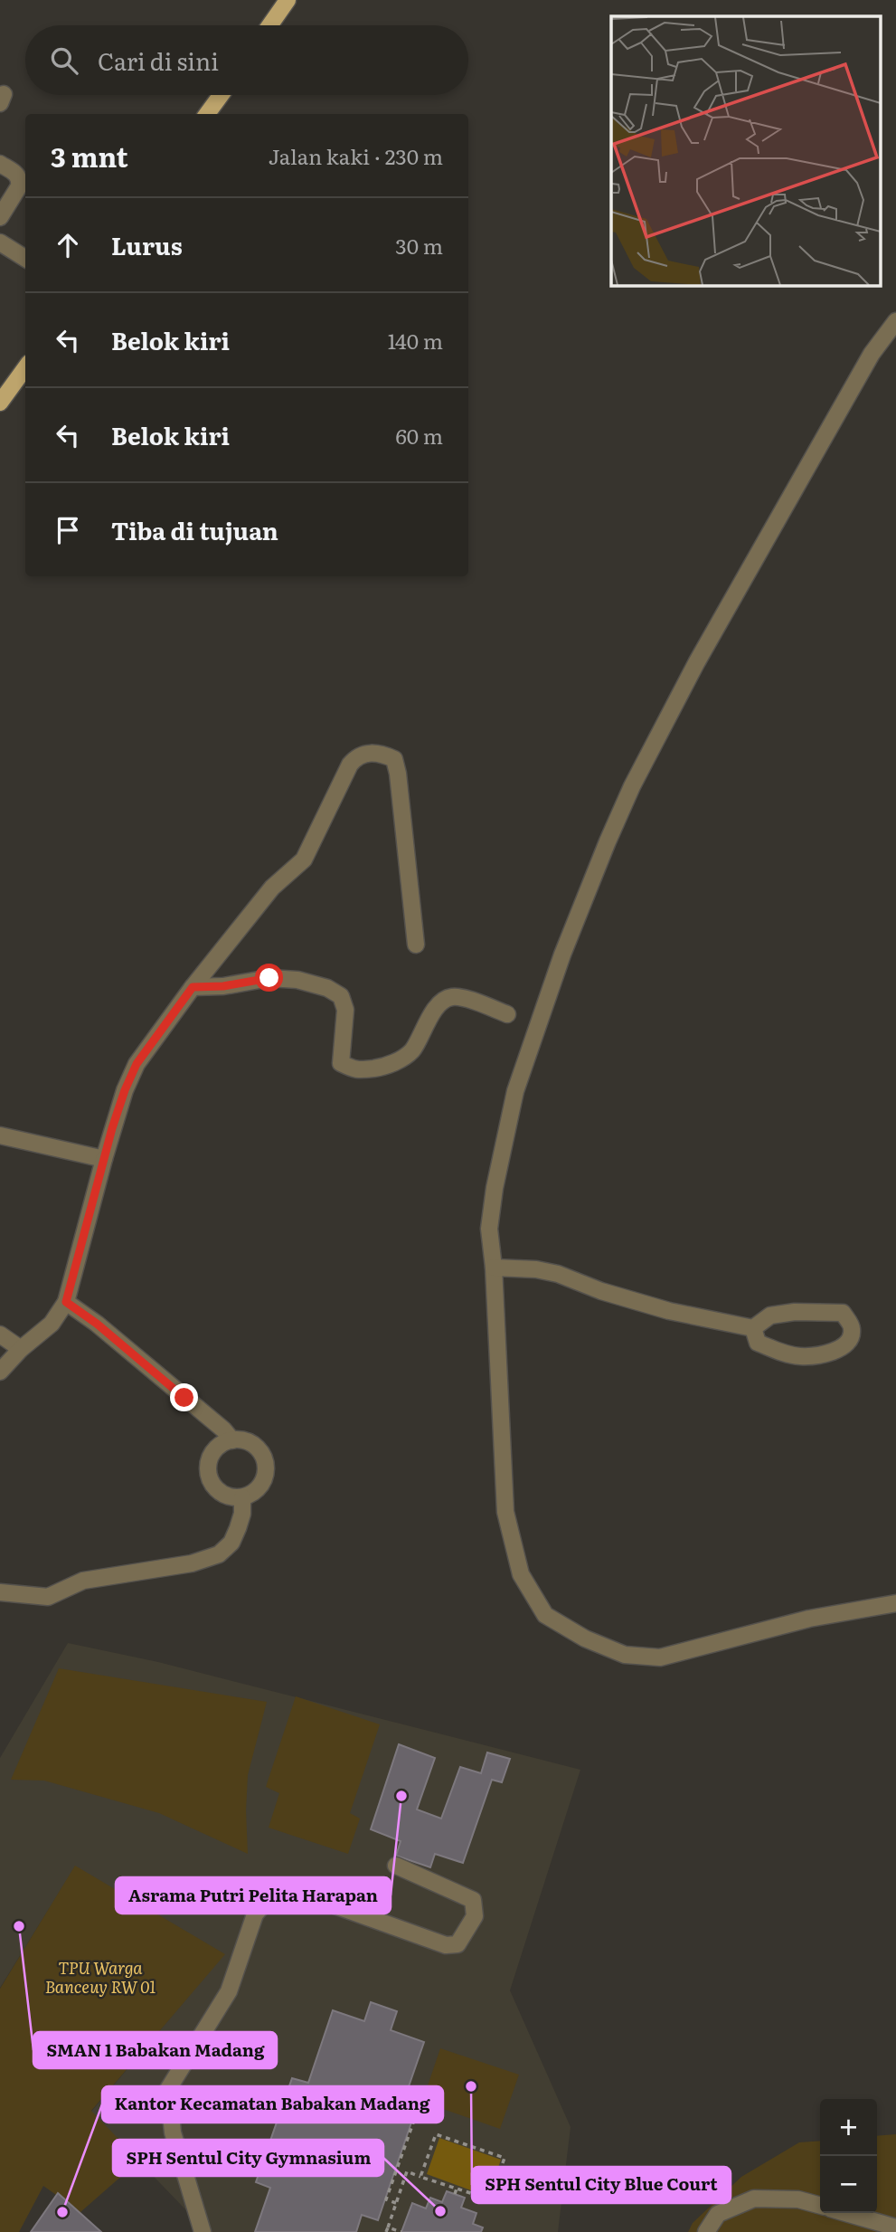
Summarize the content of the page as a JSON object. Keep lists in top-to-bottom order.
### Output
{
  "parks": ["TPU Warga Banceuy RW 01"],
  "places": [
    "Asrama Putri Pelita Harapan",
    "SMAN 1 Babakan Madang",
    "SPH Sentul City Blue Court",
    "SPH Sentul City Gymnasium",
    "Kantor Kecamatan Babakan Madang"
  ],
  "page": {
    "search": "Cari di sini",
    "heading": ["3 mnt", "Jalan kaki · 230 m"],
    "list": [
      ["Lurus", "30 m"],
      ["Belok kiri", "140 m"],
      ["Belok kiri", "60 m"],
      "Tiba di tujuan"
    ],
    "map_buttons": ["+", "−"]
  }
}
